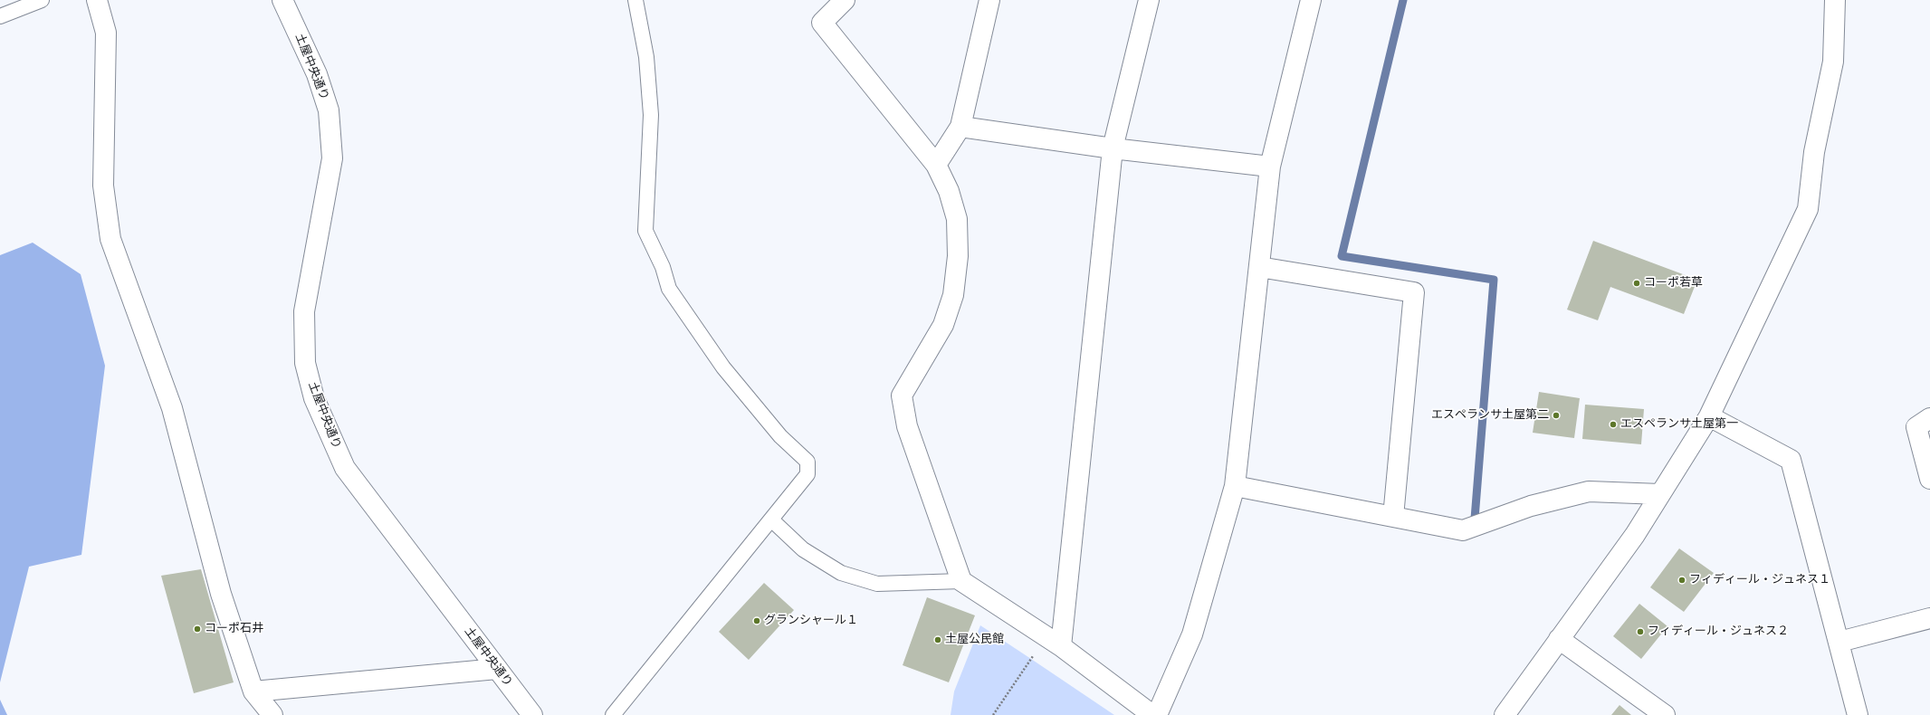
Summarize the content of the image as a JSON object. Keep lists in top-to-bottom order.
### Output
{
  "streets": {
    "street": ["土屋中央通り"]
  },
  "places": [
    "コーポ若草",
    "エスペランサ土屋第二",
    "エスペランサ土屋第一",
    "フィディール・ジュネス１",
    "グランシャール１",
    "コーポ石井",
    "フィディール・ジュネス２",
    "土屋公民館"
  ]
}
